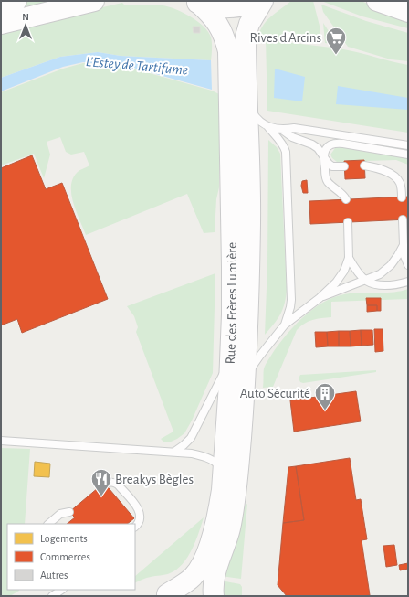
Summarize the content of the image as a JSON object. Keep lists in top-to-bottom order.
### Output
{
  "streets": {
    "main road": ["Rue des Frères Lumière"]
  },
  "water": ["L'Estey de Tartifume"],
  "places": {
    "supermarket": ["Rives d'Arcins"],
    "building": ["Auto Sécurité"],
    "restaurant": ["Breakys Bègles"]
  },
  "legend": ["Logements", "Commerces", "Autres"],
  "north": "top"
}
